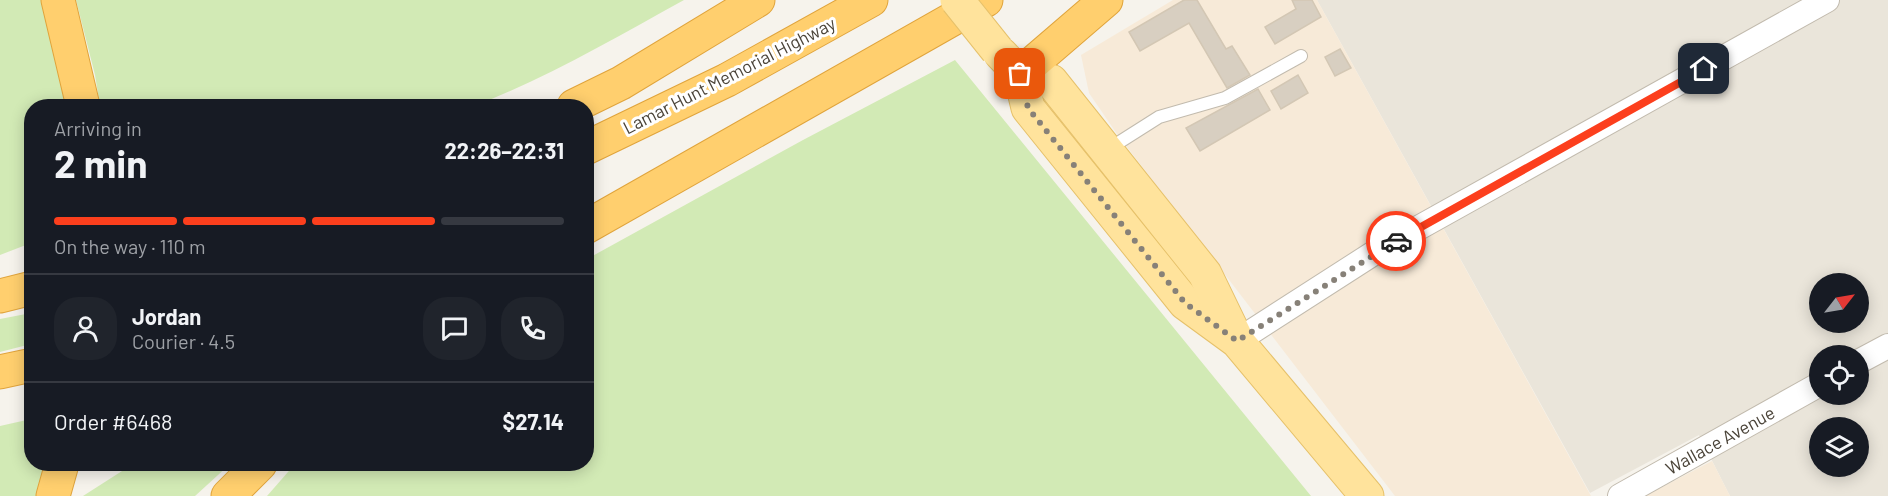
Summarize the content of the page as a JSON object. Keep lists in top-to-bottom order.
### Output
{
  "streets": {
    "highway": ["Lamar Hunt Memorial Highway"],
    "street": ["Wallace Avenue"]
  },
  "north": "top right",
  "page": {
    "heading": ["2 min", "Arriving in", "22:26–22:31"],
    "panel": [
      "Jordan",
      "Courier · 4.5",
      "Order #6468",
      "$27.14"
    ],
    "bar": "On the way · 110 m"
  }
}
